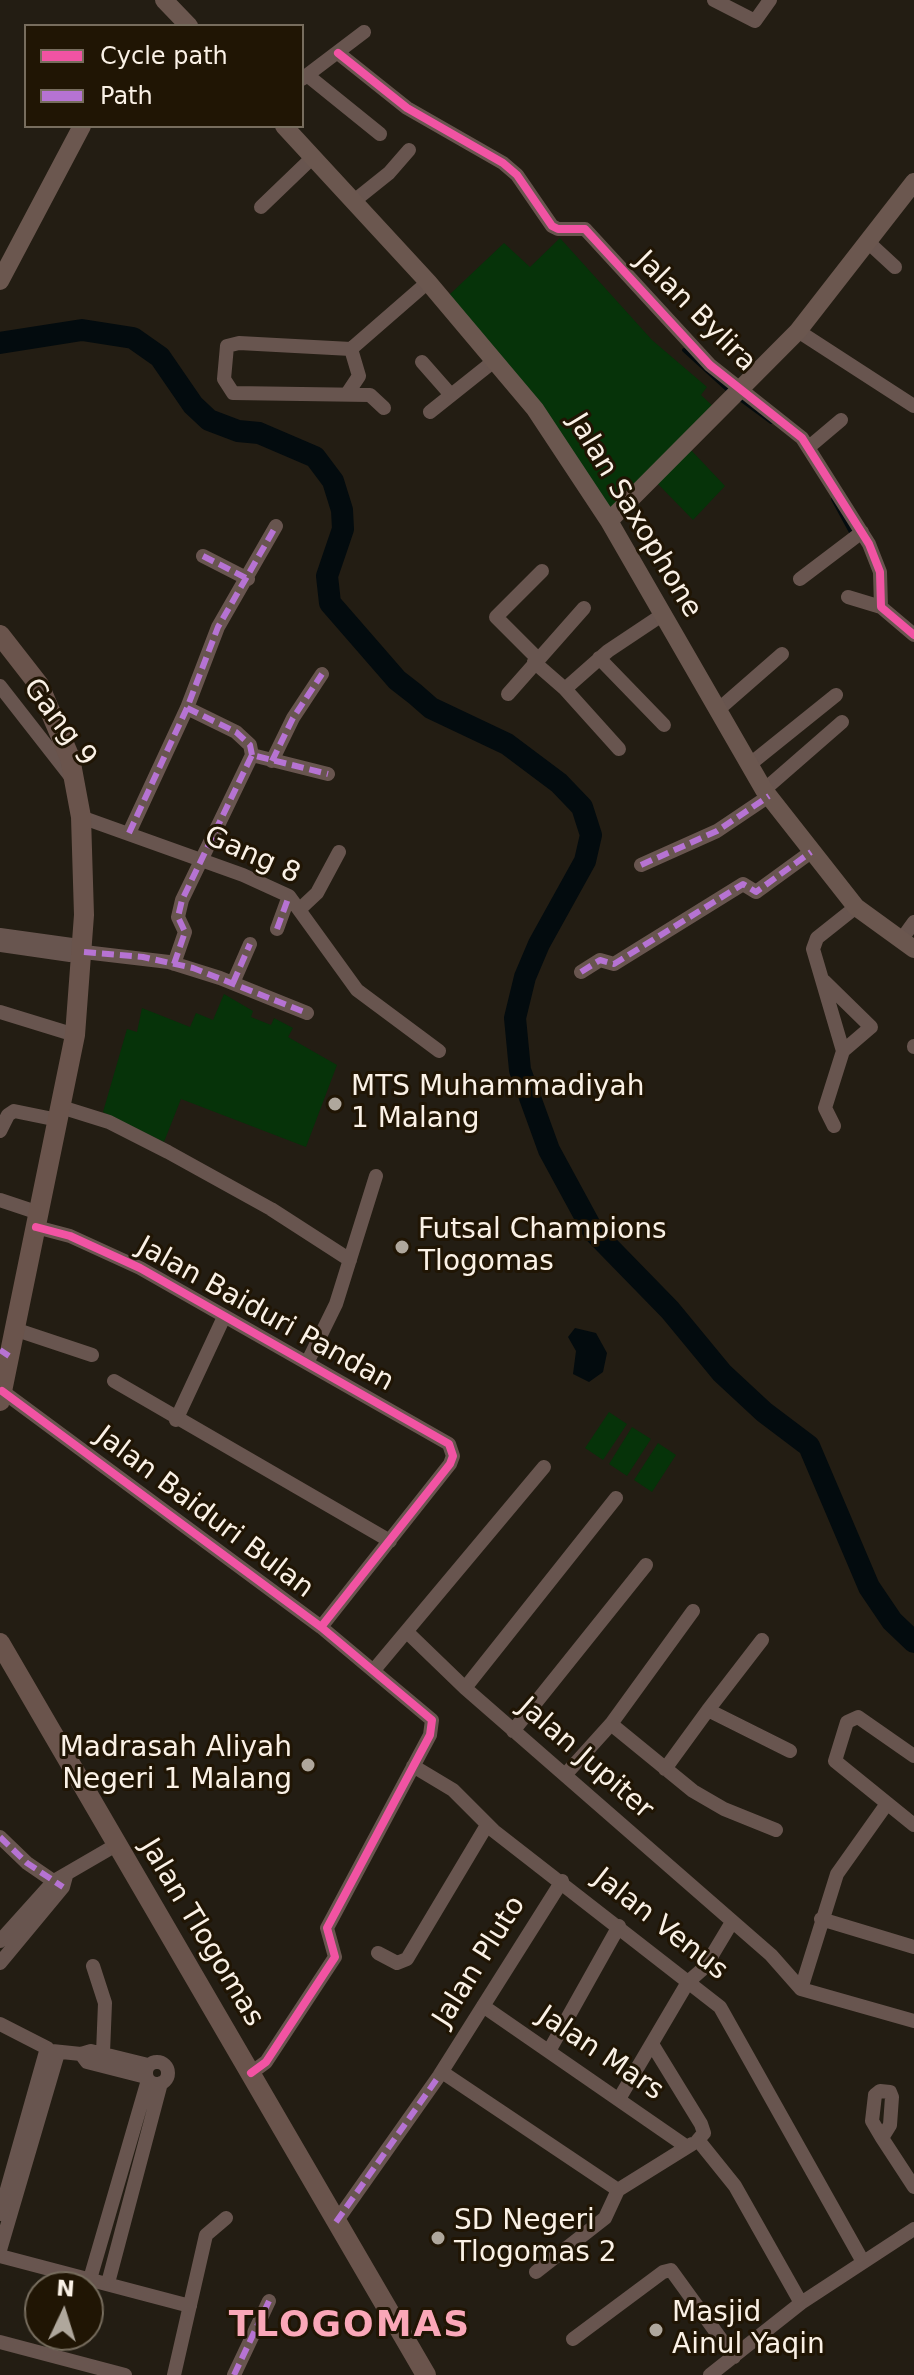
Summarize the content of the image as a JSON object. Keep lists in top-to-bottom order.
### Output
{
  "streets": {
    "main road": ["Jalan Saxophone", "Jalan Tlogomas"],
    "street": [
      "Jalan Bylira",
      "Gang 9",
      "Gang 8",
      "Jalan Baiduri Pandan",
      "Jalan Baiduri Bulan",
      "Jalan Jupiter",
      "Jalan Venus",
      "Jalan Pluto",
      "Jalan Mars"
    ]
  },
  "crossings": [
    ["Jalan Baiduri Bulan", "Jalan Venus"],
    ["Jalan Venus", "Jalan Pluto"],
    ["Jalan Tlogomas", "Jalan Pluto"],
    ["Jalan Pluto", "Jalan Mars"]
  ],
  "districts": ["TLOGOMAS"],
  "places": [
    "MTS Muhammadiyah 1 Malang",
    "Futsal Champions Tlogomas",
    "Madrasah Aliyah Negeri 1 Malang",
    "SD Negeri Tlogomas 2",
    "Masjid Ainul Yaqin"
  ],
  "legend": ["Cycle path", "Path"],
  "north": "top"
}
